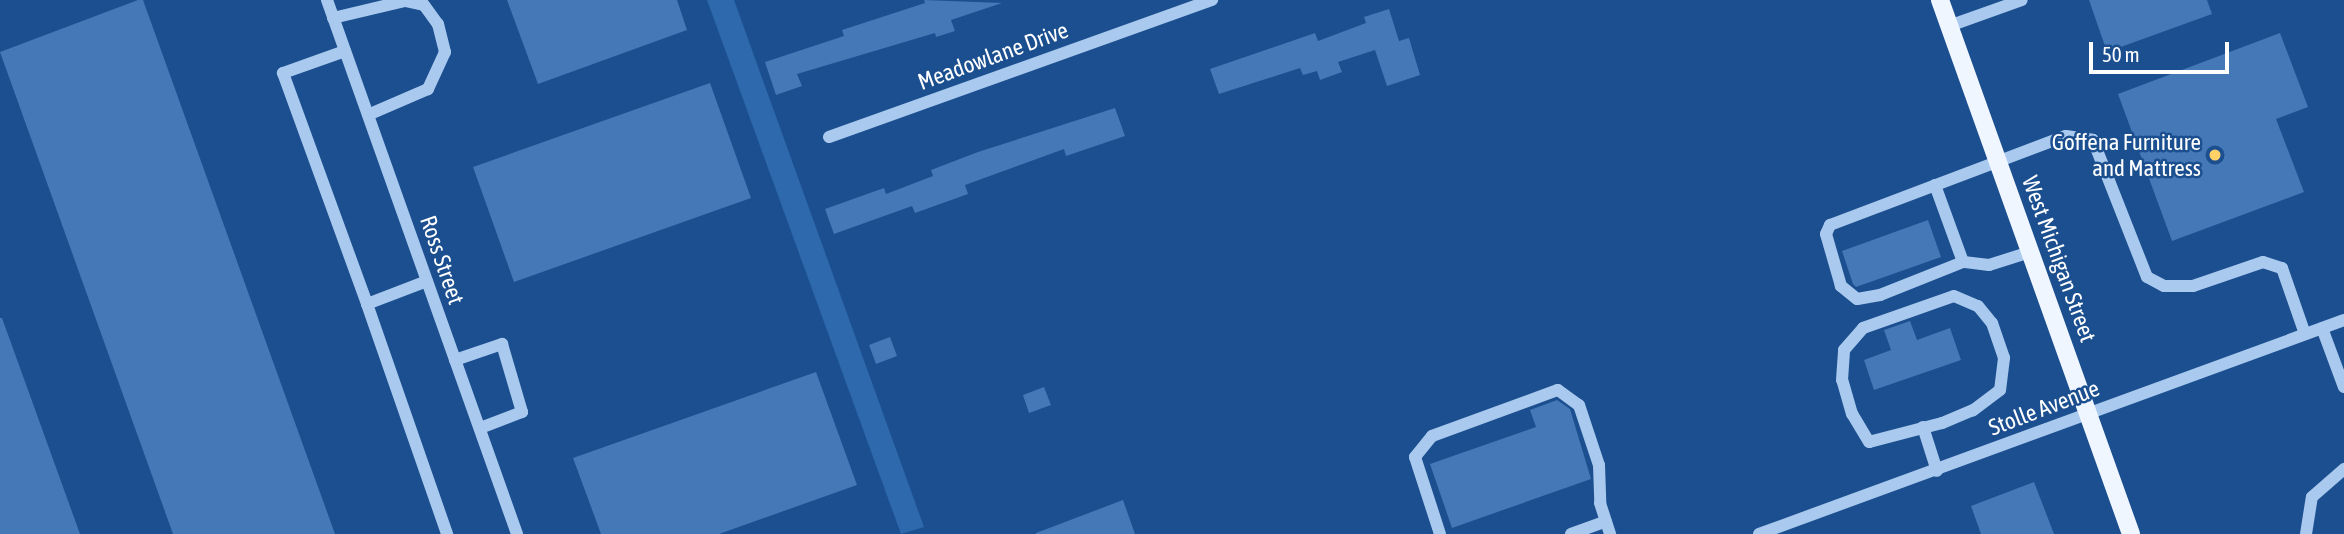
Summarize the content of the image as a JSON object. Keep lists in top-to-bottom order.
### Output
{
  "streets": {
    "main road": ["West Michigan Street"],
    "street": ["Meadowlane Drive", "Ross Street", "Stolle Avenue"]
  },
  "crossings": [
    ["West Michigan Street", "Stolle Avenue"]
  ],
  "places": ["Goffena Furniture and Mattress"],
  "scale_bar": "50 m"
}
